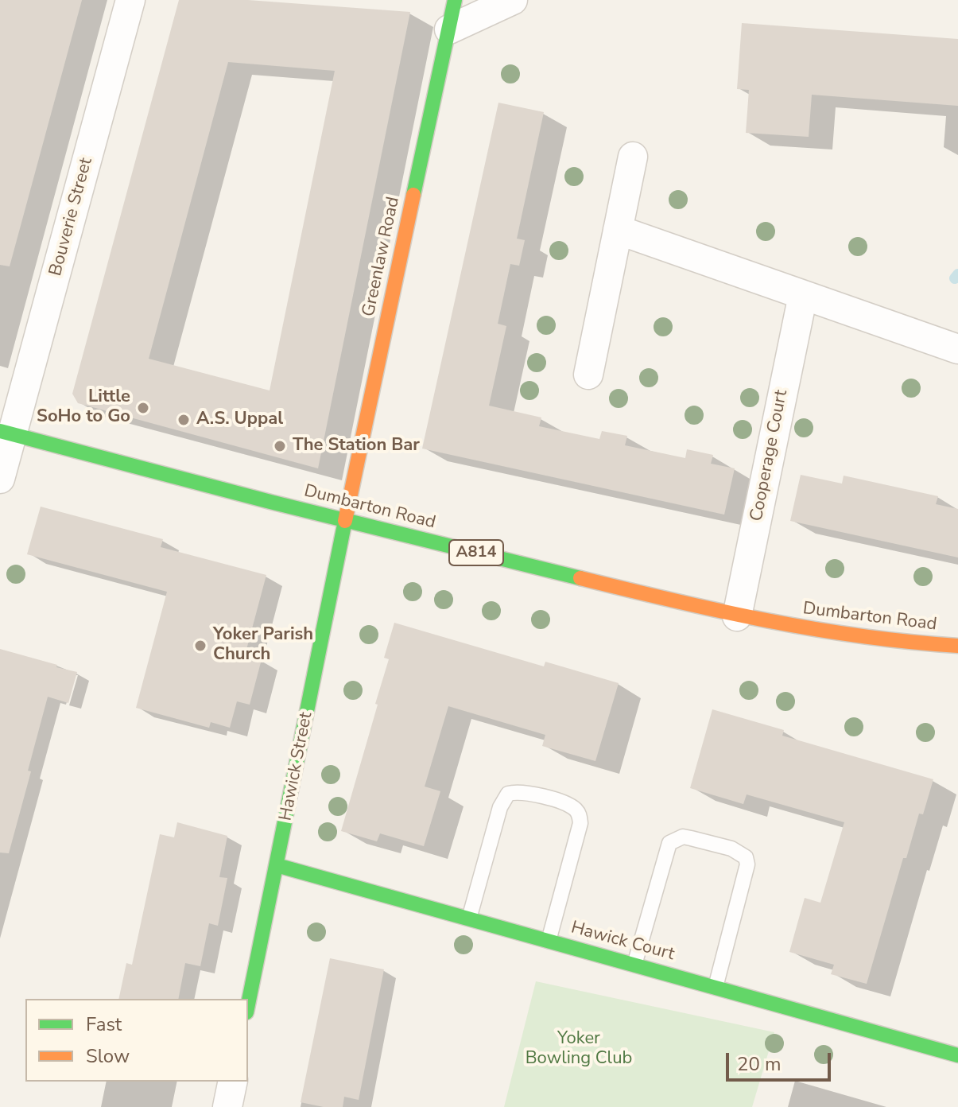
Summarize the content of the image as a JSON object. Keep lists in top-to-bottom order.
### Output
{
  "streets": {
    "street": [
      "Bouverie Street",
      "Greenlaw Road",
      "Cooperage Court",
      "Dumbarton Road",
      "A814",
      "Hawick Street",
      "Hawick Court"
    ]
  },
  "crossings": [
    ["Bouverie Street", "Dumbarton Road"],
    ["Greenlaw Road", "Dumbarton Road"],
    ["Greenlaw Road", "Hawick Street"],
    ["Cooperage Court", "Dumbarton Road"],
    ["Dumbarton Road", "Hawick Street"],
    ["Hawick Street", "Hawick Court"]
  ],
  "parks": ["Yoker Bowling Club"],
  "places": [
    "Little SoHo to Go",
    "A.S. Uppal",
    "The Station Bar",
    "Yoker Parish Church"
  ],
  "legend": ["Fast", "Slow"],
  "scale_bar": "20 m"
}
